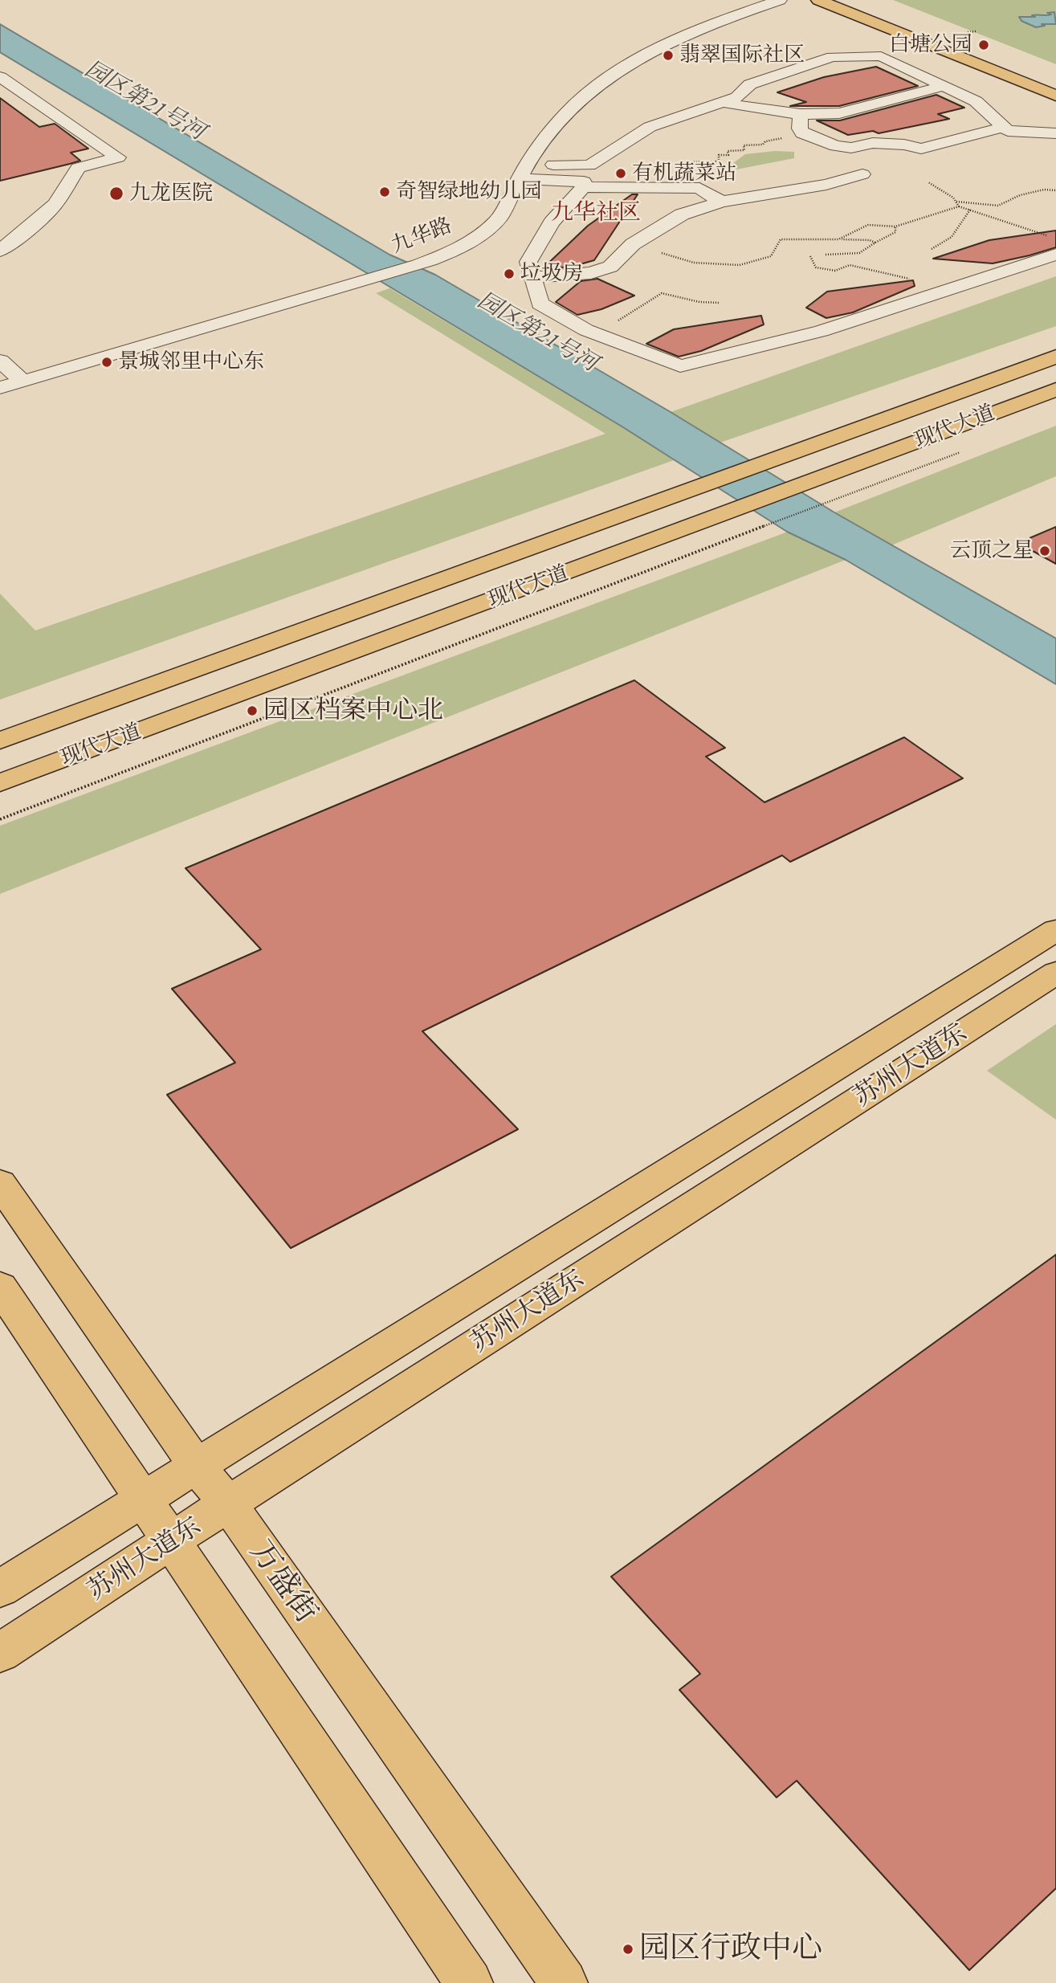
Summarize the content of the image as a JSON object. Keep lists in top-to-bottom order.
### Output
{
  "streets": {
    "main road": ["现代大道", "苏州大道东", "万盛街"],
    "street": ["九华路"]
  },
  "crossings": [
    ["苏州大道东", "万盛街"]
  ],
  "districts": ["九华社区"],
  "water": ["园区第21号河"],
  "places": [
    "白塘公园",
    "翡翠国际社区",
    "有机蔬菜站",
    "奇智绿地幼儿园",
    "九龙医院",
    "垃圾房",
    "景城邻里中心东",
    "云顶之星",
    "园区档案中心北",
    "园区行政中心"
  ]
}
